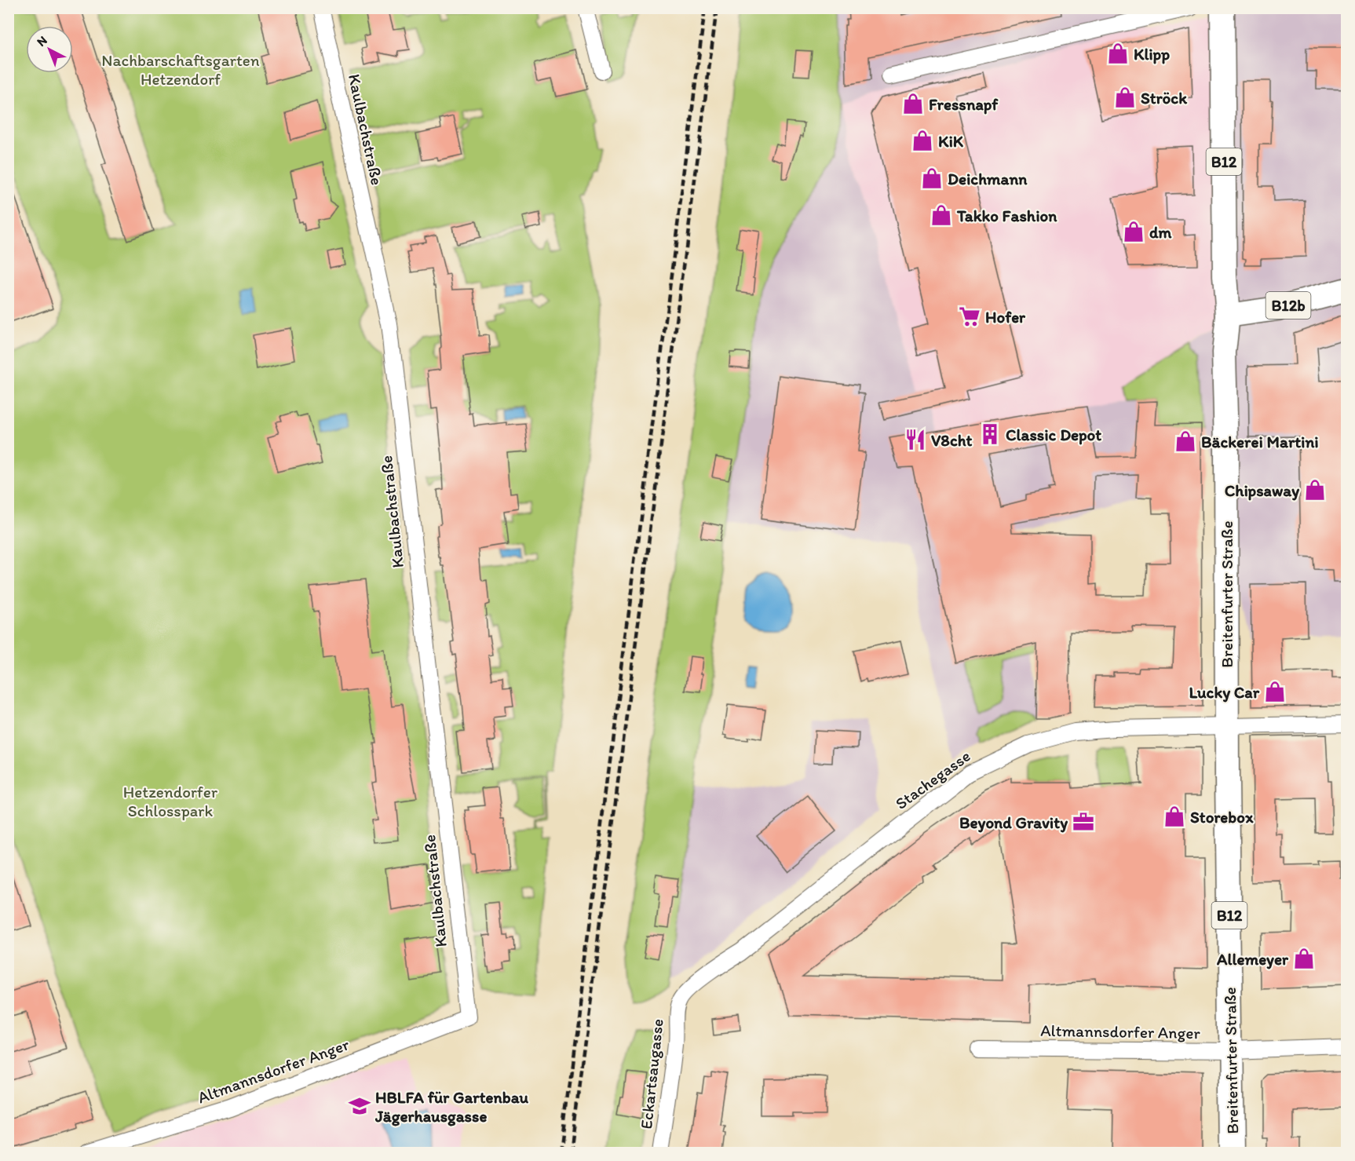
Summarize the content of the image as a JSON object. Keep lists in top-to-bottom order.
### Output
{
  "streets": {
    "main road": ["B12", "B12b", "Breitenfurter Straße"],
    "street": [
      "Kaulbachstraße",
      "Stachegasse",
      "Altmannsdorfer Anger",
      "Eckartsaugasse"
    ]
  },
  "crossings": [
    ["Kaulbachstraße", "Altmannsdorfer Anger"],
    ["B12b", "Breitenfurter Straße"],
    ["Breitenfurter Straße", "Stachegasse"],
    ["Breitenfurter Straße", "Altmannsdorfer Anger"],
    ["Stachegasse", "Eckartsaugasse"]
  ],
  "parks": ["Nachbarschaftsgarten Hetzendorf", "Hetzendorfer Schlosspark"],
  "places": {
    "shop": [
      "Klipp",
      "Ströck",
      "Fressnapf",
      "KiK",
      "Deichmann",
      "Takko Fashion",
      "dm",
      "Bäckerei Martini",
      "Chipsaway",
      "Lucky Car",
      "Storebox",
      "Allemeyer"
    ],
    "supermarket": ["Hofer"],
    "building": ["Classic Depot"],
    "restaurant": ["V8cht"],
    "office": ["Beyond Gravity"],
    "school or university": ["HBLFA für Gartenbau Jägerhausgasse"]
  },
  "north": "top left"
}
